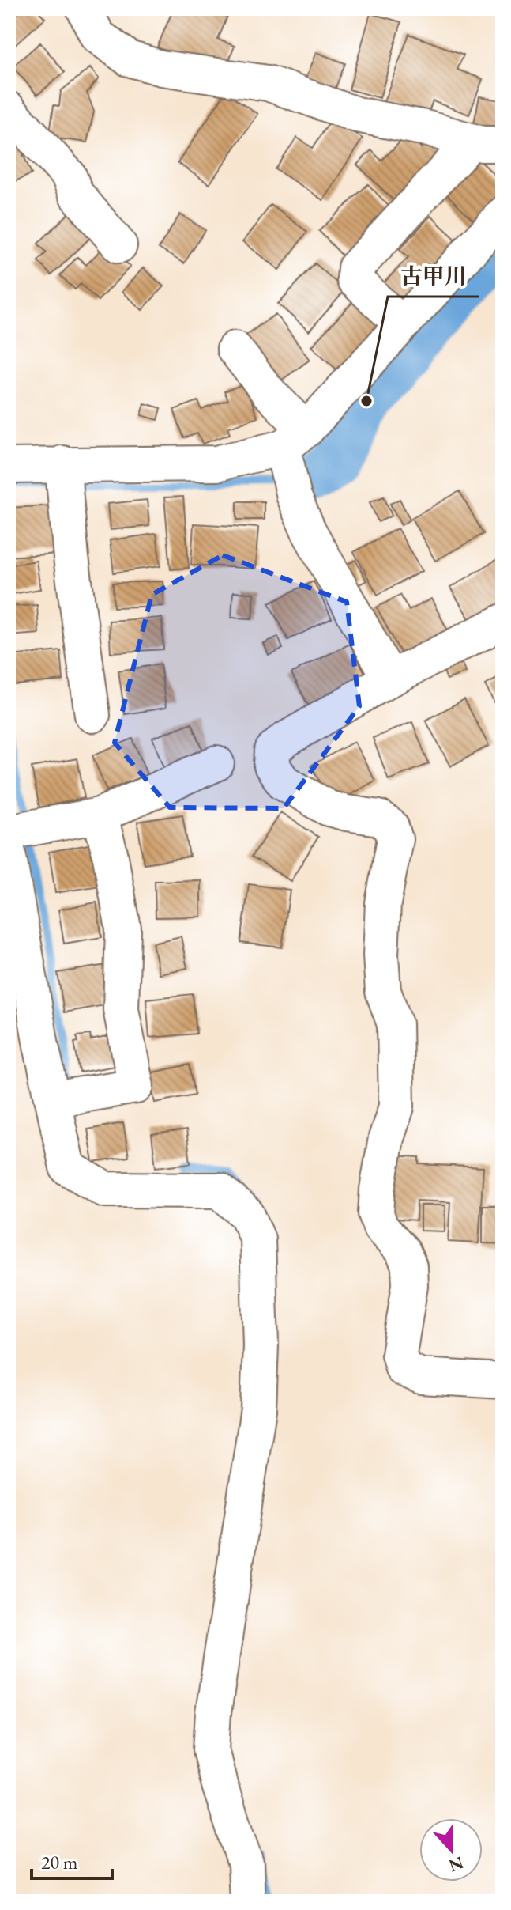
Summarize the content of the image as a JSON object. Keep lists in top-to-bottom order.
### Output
{
  "places": ["古甲川"],
  "scale_bar": "20 m",
  "north": "bottom"
}
